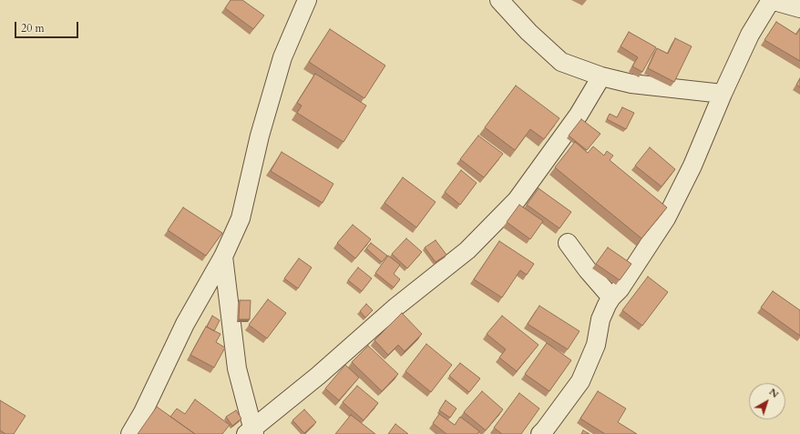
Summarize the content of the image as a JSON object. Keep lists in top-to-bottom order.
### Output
{
  "scale_bar": "20 m",
  "north": "top right"
}
